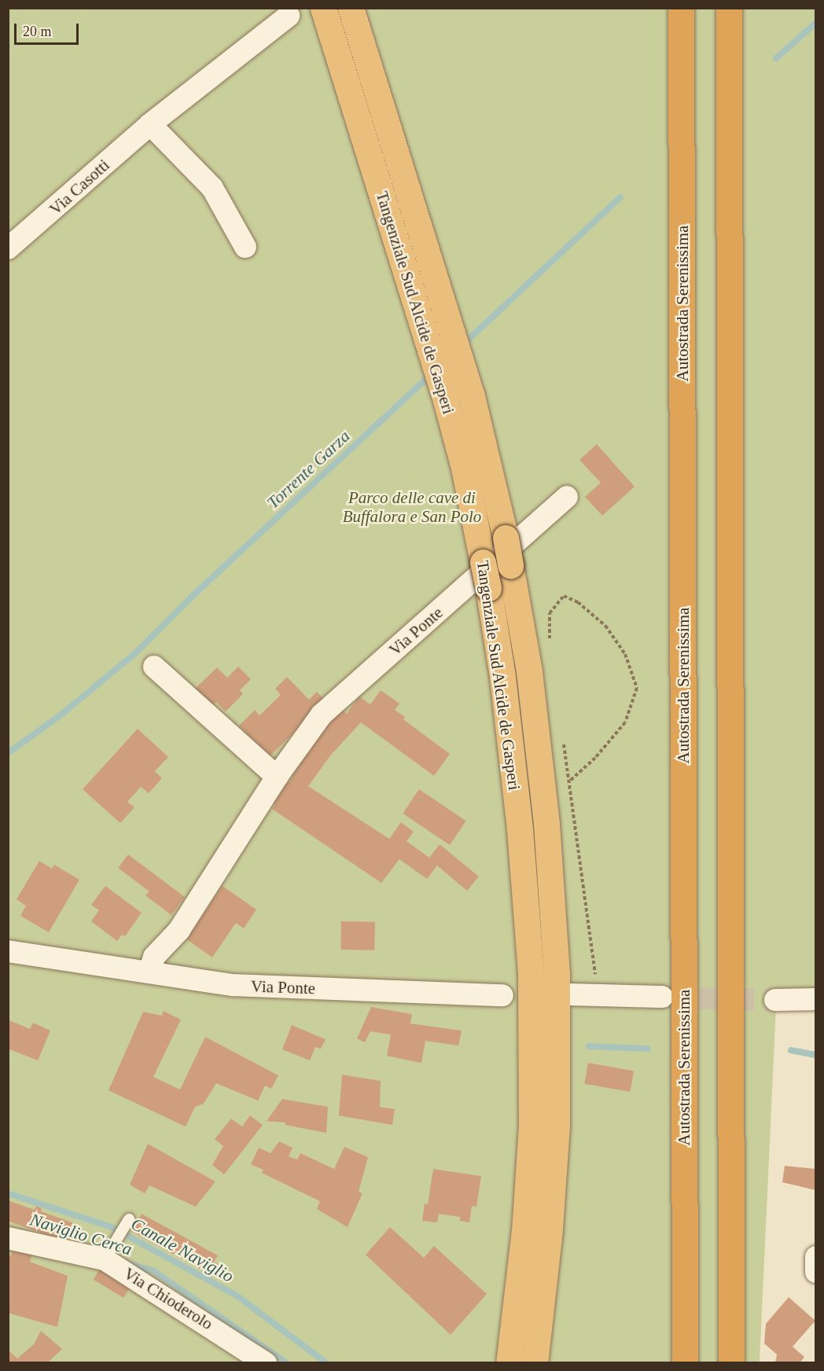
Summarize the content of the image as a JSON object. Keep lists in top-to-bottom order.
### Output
{
  "streets": {
    "highway": ["Tangenziale Sud Alcide de Gasperi", "Autostrada Serenissima"],
    "street": ["Via Casotti", "Via Ponte", "Via Chioderolo"]
  },
  "water": ["Torrente Garza", "Naviglio Cerca", "Canale Naviglio"],
  "parks": ["Parco delle cave di Buffalora e San Polo"],
  "scale_bar": "20 m"
}
